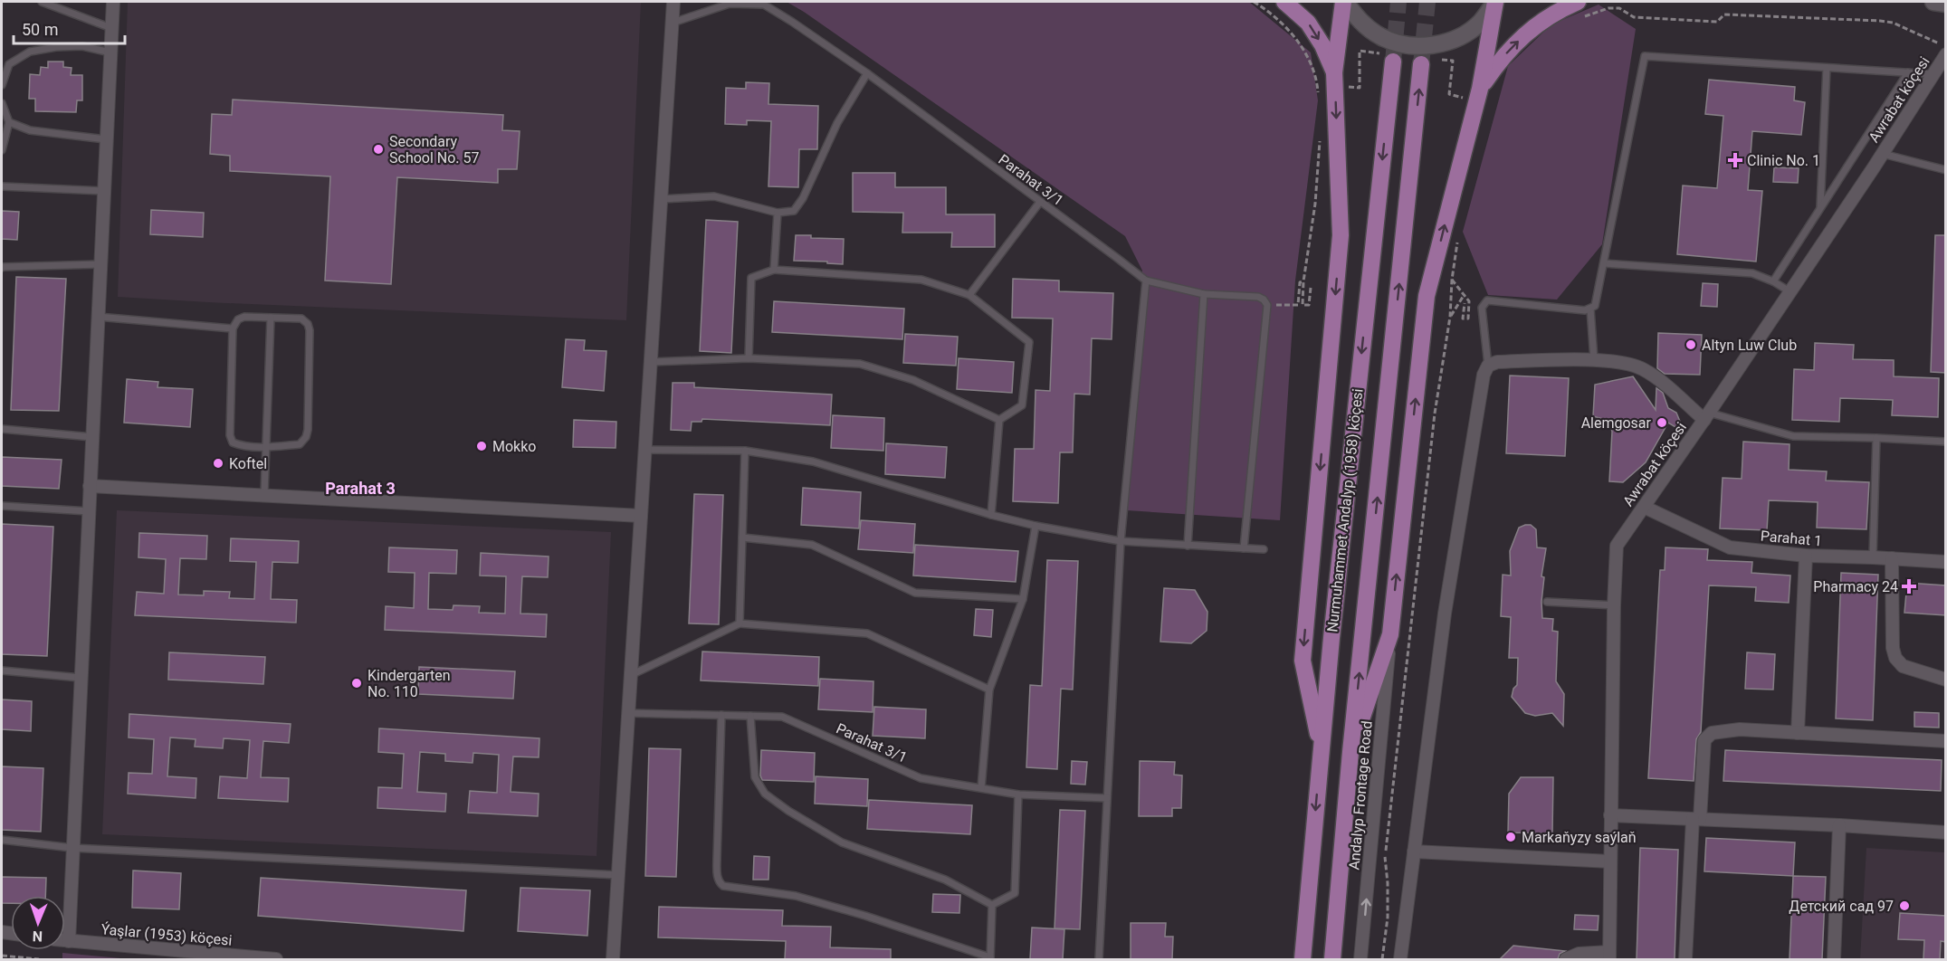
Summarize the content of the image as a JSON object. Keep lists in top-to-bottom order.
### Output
{
  "streets": {
    "main road": ["Nurmuhammet Andalyp (1958) köçesi"],
    "street": [
      "Awrabat köçesi",
      "Parahat 1",
      "Andalyp Frontage Road",
      "Ýaşlar (1953) köçesi"
    ],
    "lane": ["Parahat 3/1"]
  },
  "crossings": [
    ["Awrabat köçesi", "Parahat 1"]
  ],
  "districts": ["Parahat 3"],
  "places": {
    "other": [
      "Secondary School No. 57",
      "Altyn Luw Club",
      "Alemgosar",
      "Mokko",
      "Koftel",
      "Kindergarten No. 110",
      "Markaňyzy saýlaň",
      "Детский сад 97"
    ],
    "health": ["Clinic No. 1", "Pharmacy 24"]
  },
  "scale_bar": "50 m",
  "north": "bottom"
}
